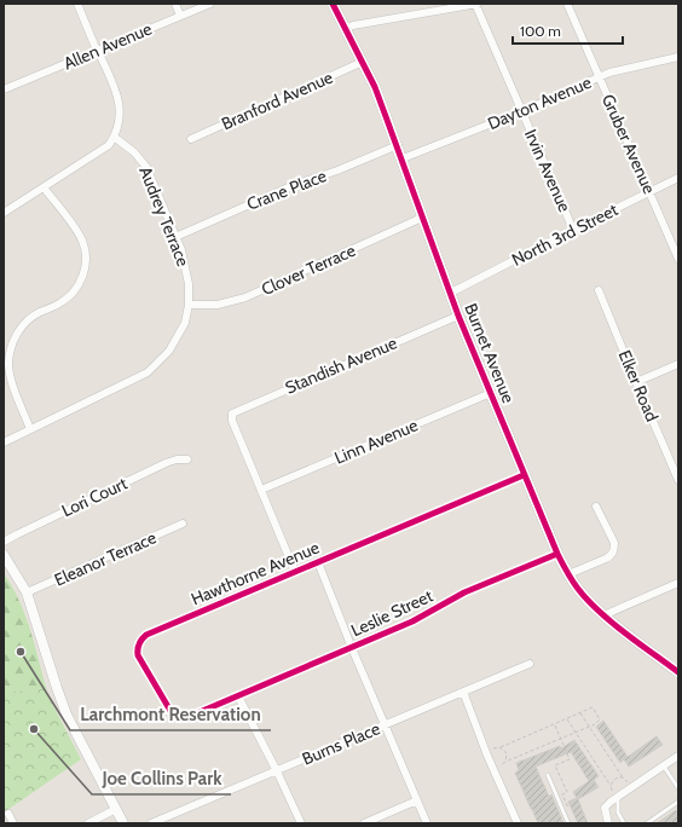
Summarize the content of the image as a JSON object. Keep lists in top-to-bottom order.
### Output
{
  "streets": {
    "street": [
      "Allen Avenue",
      "Branford Avenue",
      "Dayton Avenue",
      "Gruber Avenue",
      "Irvin Avenue",
      "Crane Place",
      "Audrey Terrace",
      "North 3rd Street",
      "Clover Terrace",
      "Burnet Avenue",
      "Standish Avenue",
      "Elker Road",
      "Linn Avenue",
      "Lori Court",
      "Eleanor Terrace",
      "Hawthorne Avenue",
      "Leslie Street",
      "Burns Place"
    ]
  },
  "crossings": [
    ["Branford Avenue", "Burnet Avenue"],
    ["Dayton Avenue", "Gruber Avenue"],
    ["Dayton Avenue", "Irvin Avenue"],
    ["Dayton Avenue", "Burnet Avenue"],
    ["Gruber Avenue", "North 3rd Street"],
    ["Irvin Avenue", "North 3rd Street"],
    ["Crane Place", "Audrey Terrace"],
    ["Crane Place", "Burnet Avenue"],
    ["Audrey Terrace", "Clover Terrace"],
    ["North 3rd Street", "Burnet Avenue"],
    ["Clover Terrace", "Burnet Avenue"],
    ["Burnet Avenue", "Standish Avenue"],
    ["Burnet Avenue", "Linn Avenue"],
    ["Burnet Avenue", "Hawthorne Avenue"],
    ["Burnet Avenue", "Leslie Street"],
    ["Standish Avenue", "Linn Avenue"],
    ["Hawthorne Avenue", "Leslie Street"]
  ],
  "places": ["Larchmont Reservation", "Joe Collins Park"],
  "scale_bar": "100 m"
}
